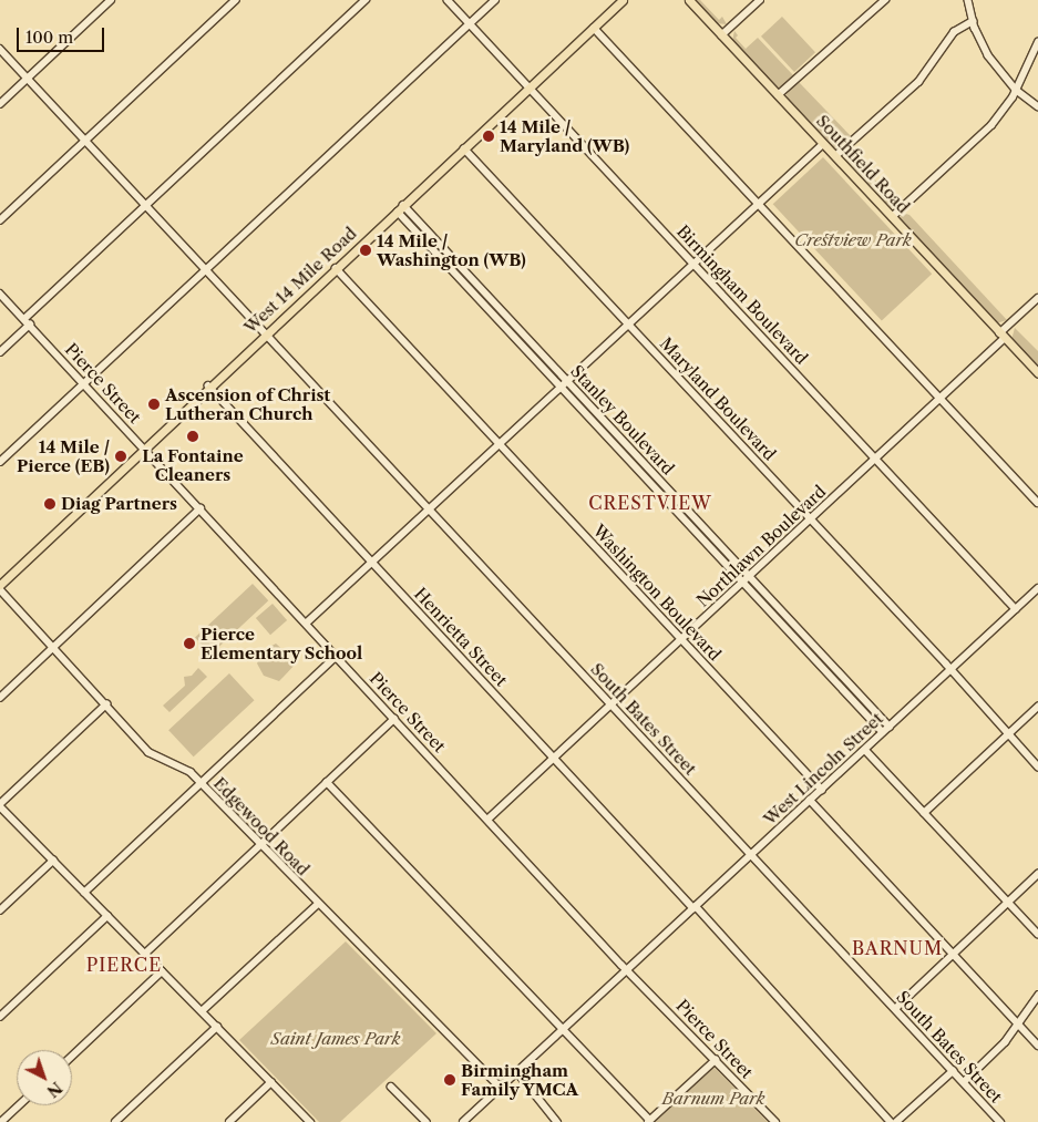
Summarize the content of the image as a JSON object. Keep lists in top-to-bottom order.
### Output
{
  "streets": {
    "main road": ["Southfield Road", "West 14 Mile Road"],
    "street": [
      "Birmingham Boulevard",
      "Pierce Street",
      "Maryland Boulevard",
      "Stanley Boulevard",
      "Northlawn Boulevard",
      "Washington Boulevard",
      "Henrietta Street",
      "South Bates Street",
      "West Lincoln Street",
      "Edgewood Road"
    ]
  },
  "crossings": [
    ["Southfield Road", "Northlawn Boulevard"],
    ["West 14 Mile Road", "Birmingham Boulevard"],
    ["West 14 Mile Road", "Pierce Street"],
    ["West 14 Mile Road", "Maryland Boulevard"],
    ["West 14 Mile Road", "Stanley Boulevard"],
    ["West 14 Mile Road", "Washington Boulevard"],
    ["West 14 Mile Road", "Henrietta Street"],
    ["West 14 Mile Road", "South Bates Street"],
    ["Birmingham Boulevard", "Northlawn Boulevard"],
    ["Birmingham Boulevard", "West Lincoln Street"],
    ["Pierce Street", "Northlawn Boulevard"],
    ["Pierce Street", "West Lincoln Street"],
    ["Maryland Boulevard", "Northlawn Boulevard"],
    ["Maryland Boulevard", "West Lincoln Street"],
    ["Stanley Boulevard", "Northlawn Boulevard"],
    ["Stanley Boulevard", "West Lincoln Street"],
    ["Northlawn Boulevard", "Washington Boulevard"],
    ["Northlawn Boulevard", "Henrietta Street"],
    ["Northlawn Boulevard", "South Bates Street"],
    ["Washington Boulevard", "West Lincoln Street"],
    ["Henrietta Street", "West Lincoln Street"],
    ["South Bates Street", "West Lincoln Street"],
    ["West Lincoln Street", "Edgewood Road"]
  ],
  "districts": ["CRESTVIEW", "BARNUM", "PIERCE"],
  "parks": ["Crestview Park", "Saint James Park", "Barnum Park"],
  "places": [
    "14 Mile / Maryland (WB)",
    "14 Mile / Washington (WB)",
    "Ascension of Christ Lutheran Church",
    "La Fontaine Cleaners",
    "14 Mile / Pierce (EB)",
    "Diag Partners",
    "Pierce Elementary School",
    "Birmingham Family YMCA"
  ],
  "scale_bar": "100 m",
  "north": "bottom right"
}
